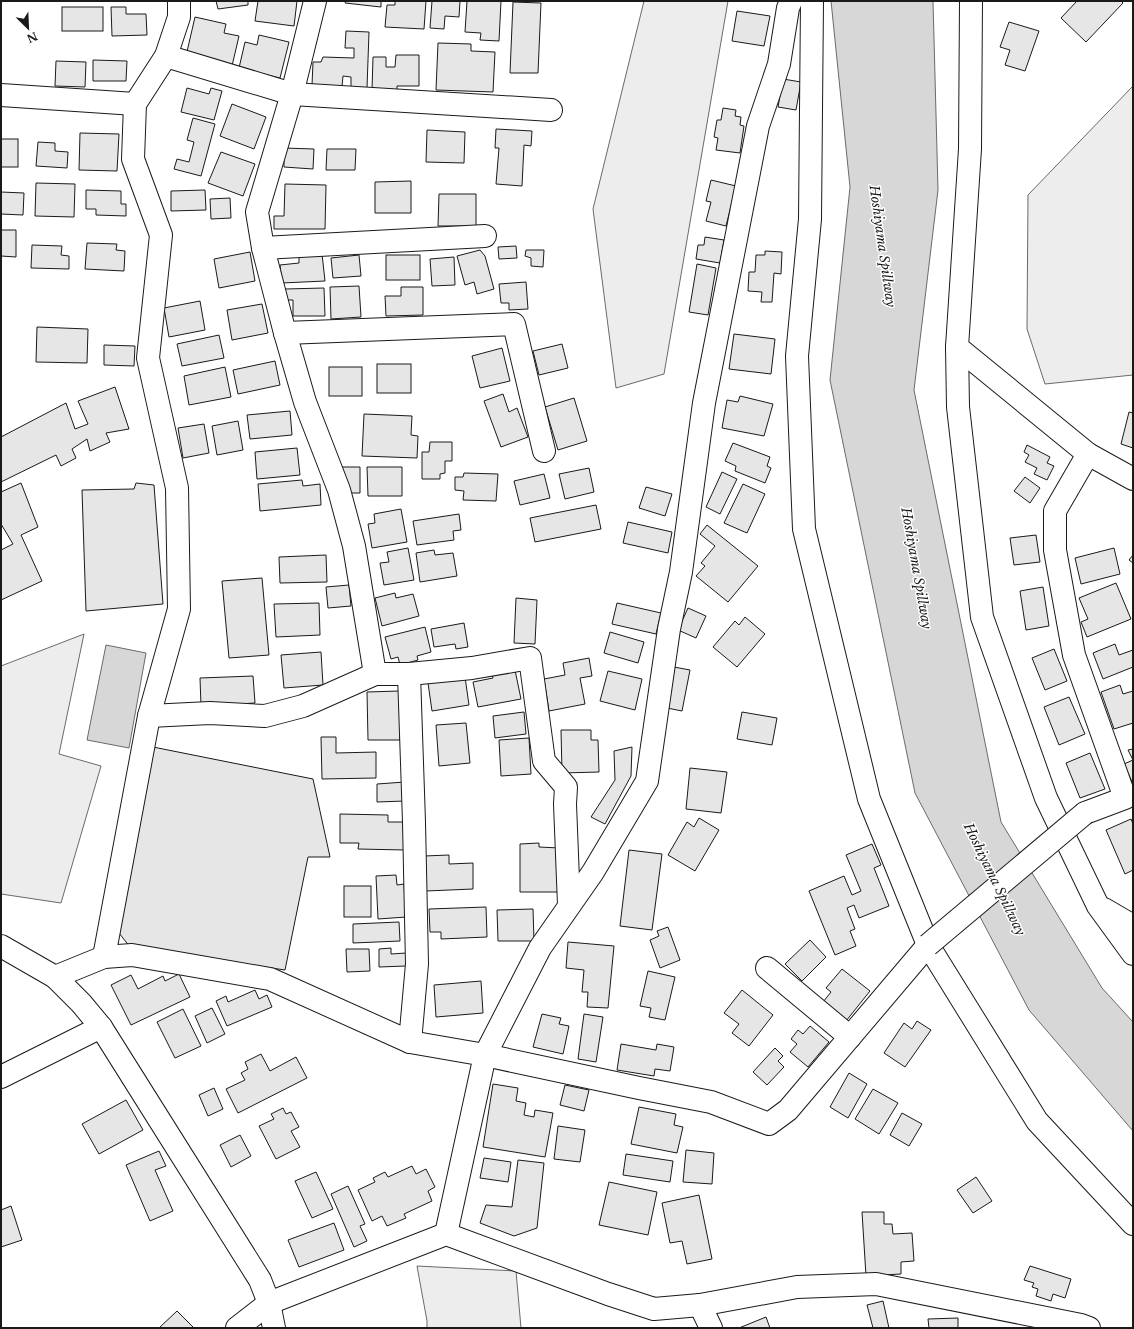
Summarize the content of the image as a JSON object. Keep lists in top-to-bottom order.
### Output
{
  "water": ["Hoshiyama Spillway"],
  "north": "bottom right"
}
